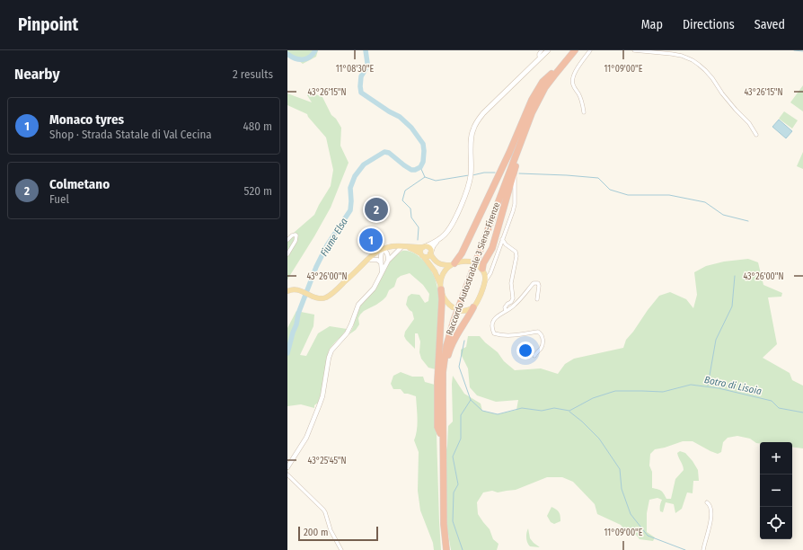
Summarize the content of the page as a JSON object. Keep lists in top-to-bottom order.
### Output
{
  "streets": {
    "highway": ["Raccordo Autostradale 3 Siena-Firenze"]
  },
  "water": ["Fiume Elsa", "Botro di Lisoia"],
  "scale_bar": "200 m",
  "page": {
    "header": "Pinpoint",
    "nav": ["Map", "Directions", "Saved"],
    "heading": ["Nearby", "2 results"],
    "list": [
      {
        "mark": "1",
        "name": "Monaco tyres",
        "note": "Shop · Strada Statale di Val Cecina",
        "value": "480 m"
      },
      {
        "mark": "2",
        "name": "Colmetano",
        "note": "Fuel",
        "value": "520 m"
      }
    ],
    "pins": ["2", "1"],
    "map_buttons": ["+", "−"],
    "scale": "200 m"
  },
  "coordinates": [
    "11°08'30\"E",
    "11°09'00\"E",
    "43°26'15\"N",
    "43°26'00\"N",
    "43°25'45\"N"
  ]
}
